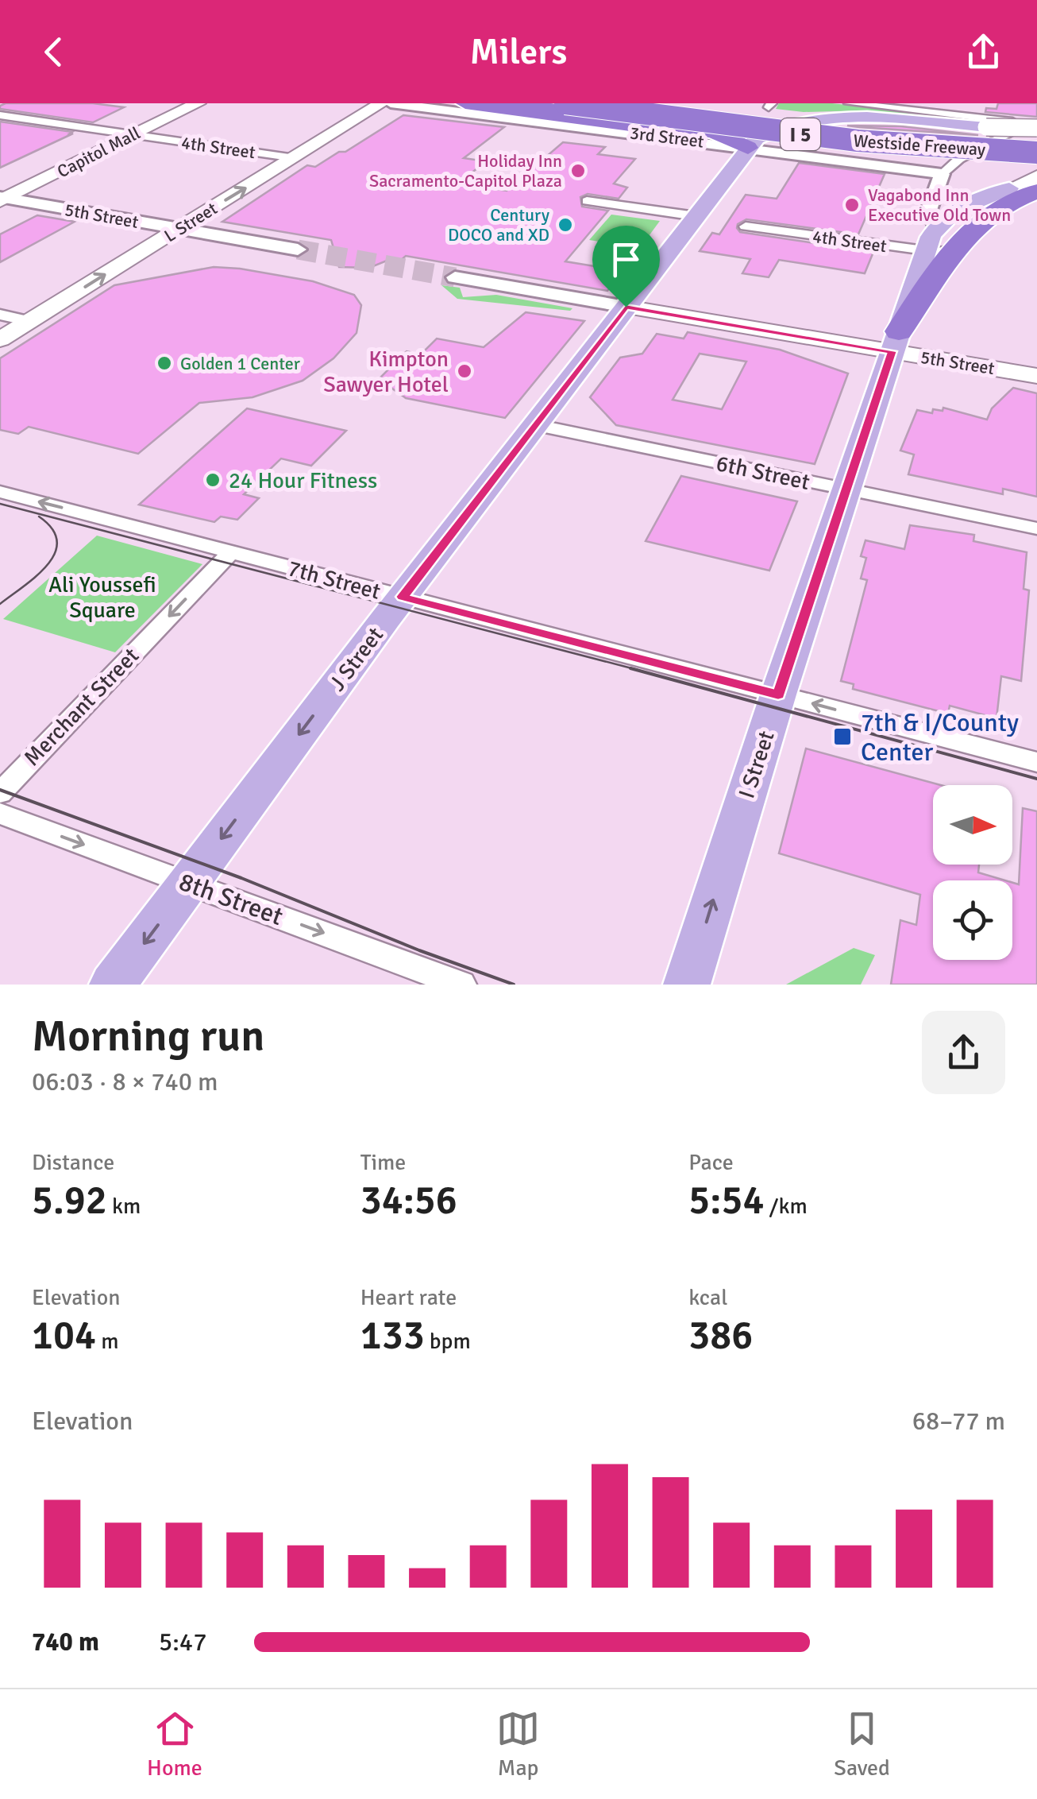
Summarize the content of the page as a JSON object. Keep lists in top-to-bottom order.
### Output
{
  "streets": {
    "highway": ["I 5", "Westside Freeway"],
    "main road": [
      "Capitol Mall",
      "5th Street",
      "L Street",
      "J Street",
      "I Street"
    ],
    "street": [
      "3rd Street",
      "4th Street",
      "6th Street",
      "7th Street",
      "Merchant Street",
      "8th Street"
    ]
  },
  "crossings": [
    ["3rd Street", "L Street"],
    ["3rd Street", "J Street"],
    ["3rd Street", "I Street"],
    ["4th Street", "Capitol Mall"],
    ["4th Street", "L Street"],
    ["4th Street", "I Street"],
    ["Capitol Mall", "5th Street"],
    ["5th Street", "L Street"],
    ["5th Street", "J Street"],
    ["5th Street", "I Street"],
    ["6th Street", "J Street"],
    ["6th Street", "I Street"],
    ["7th Street", "J Street"],
    ["7th Street", "Merchant Street"],
    ["7th Street", "I Street"],
    ["J Street", "8th Street"]
  ],
  "one_way": [
    "L Street",
    "7th Street",
    "J Street",
    "Merchant Street",
    "I Street",
    "8th Street"
  ],
  "parks": ["Ali Youssefi Square"],
  "places": {
    "other": [
      "Holiday Inn Sacramento-Capitol Plaza",
      "Vagabond Inn Executive Old Town",
      "Century DOCO and XD",
      "Golden 1 Center",
      "Kimpton Sawyer Hotel",
      "24 Hour Fitness"
    ],
    "transit": ["7th & I/County Center"]
  },
  "north": "right",
  "page": {
    "header": "Milers",
    "heading": ["Morning run", "06:03 · 8 × 740 m"],
    "stats": [
      ["Distance", "5.92 km"],
      ["Time", "34:56"],
      ["Pace", "5:54 /km"],
      ["Elevation", "104 m"],
      ["Heart rate", "133 bpm"],
      ["kcal", "386"]
    ],
    "chart": ["Elevation", "68–77 m"],
    "list": [
      {
        "name": "740 m",
        "note": "5:47"
      }
    ],
    "tabs": ["Home", "Map", "Saved"]
  }
}
